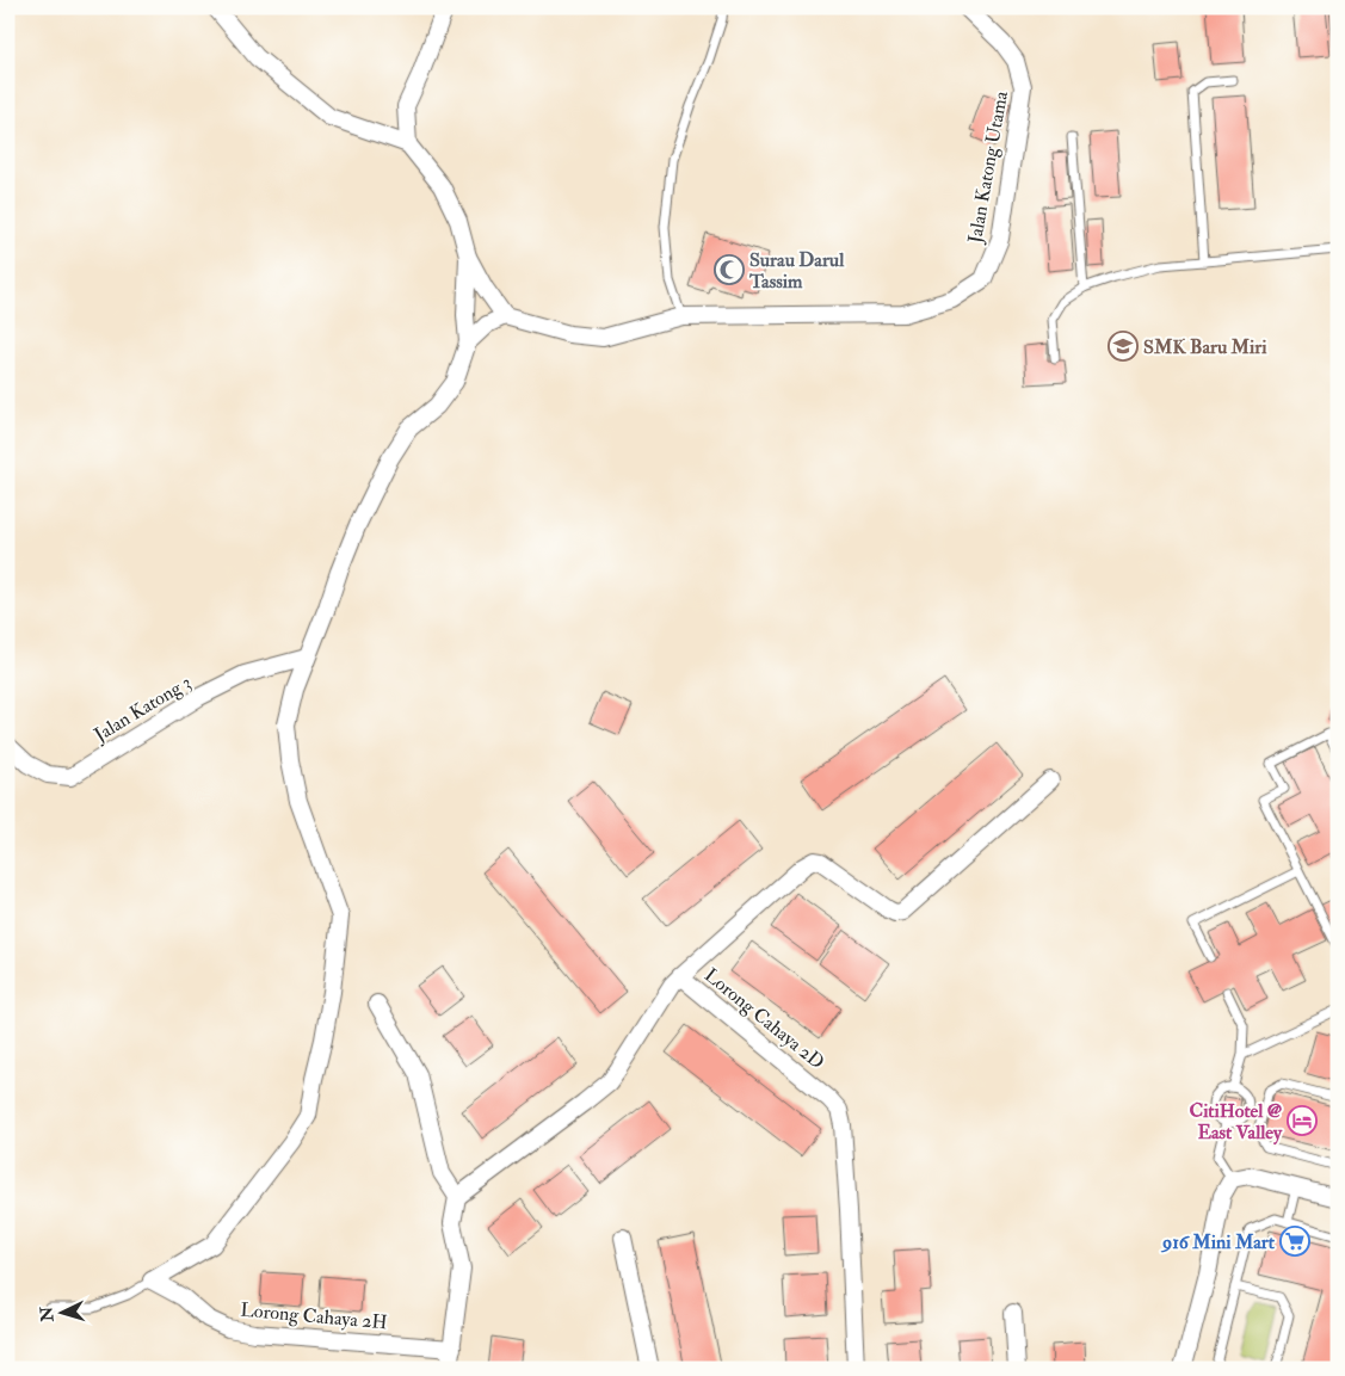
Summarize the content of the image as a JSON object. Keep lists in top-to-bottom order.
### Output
{
  "streets": {
    "street": [
      "Jalan Katong Utama",
      "Jalan Katong 3",
      "Lorong Cahaya 2D",
      "Lorong Cahaya 2H"
    ]
  },
  "places": {
    "mosque": ["Surau Darul Tassim"],
    "school or university": ["SMK Baru Miri"],
    "hotel": ["CitiHotel @ East Valley"],
    "supermarket": ["916 Mini Mart"]
  },
  "north": "left"
}
